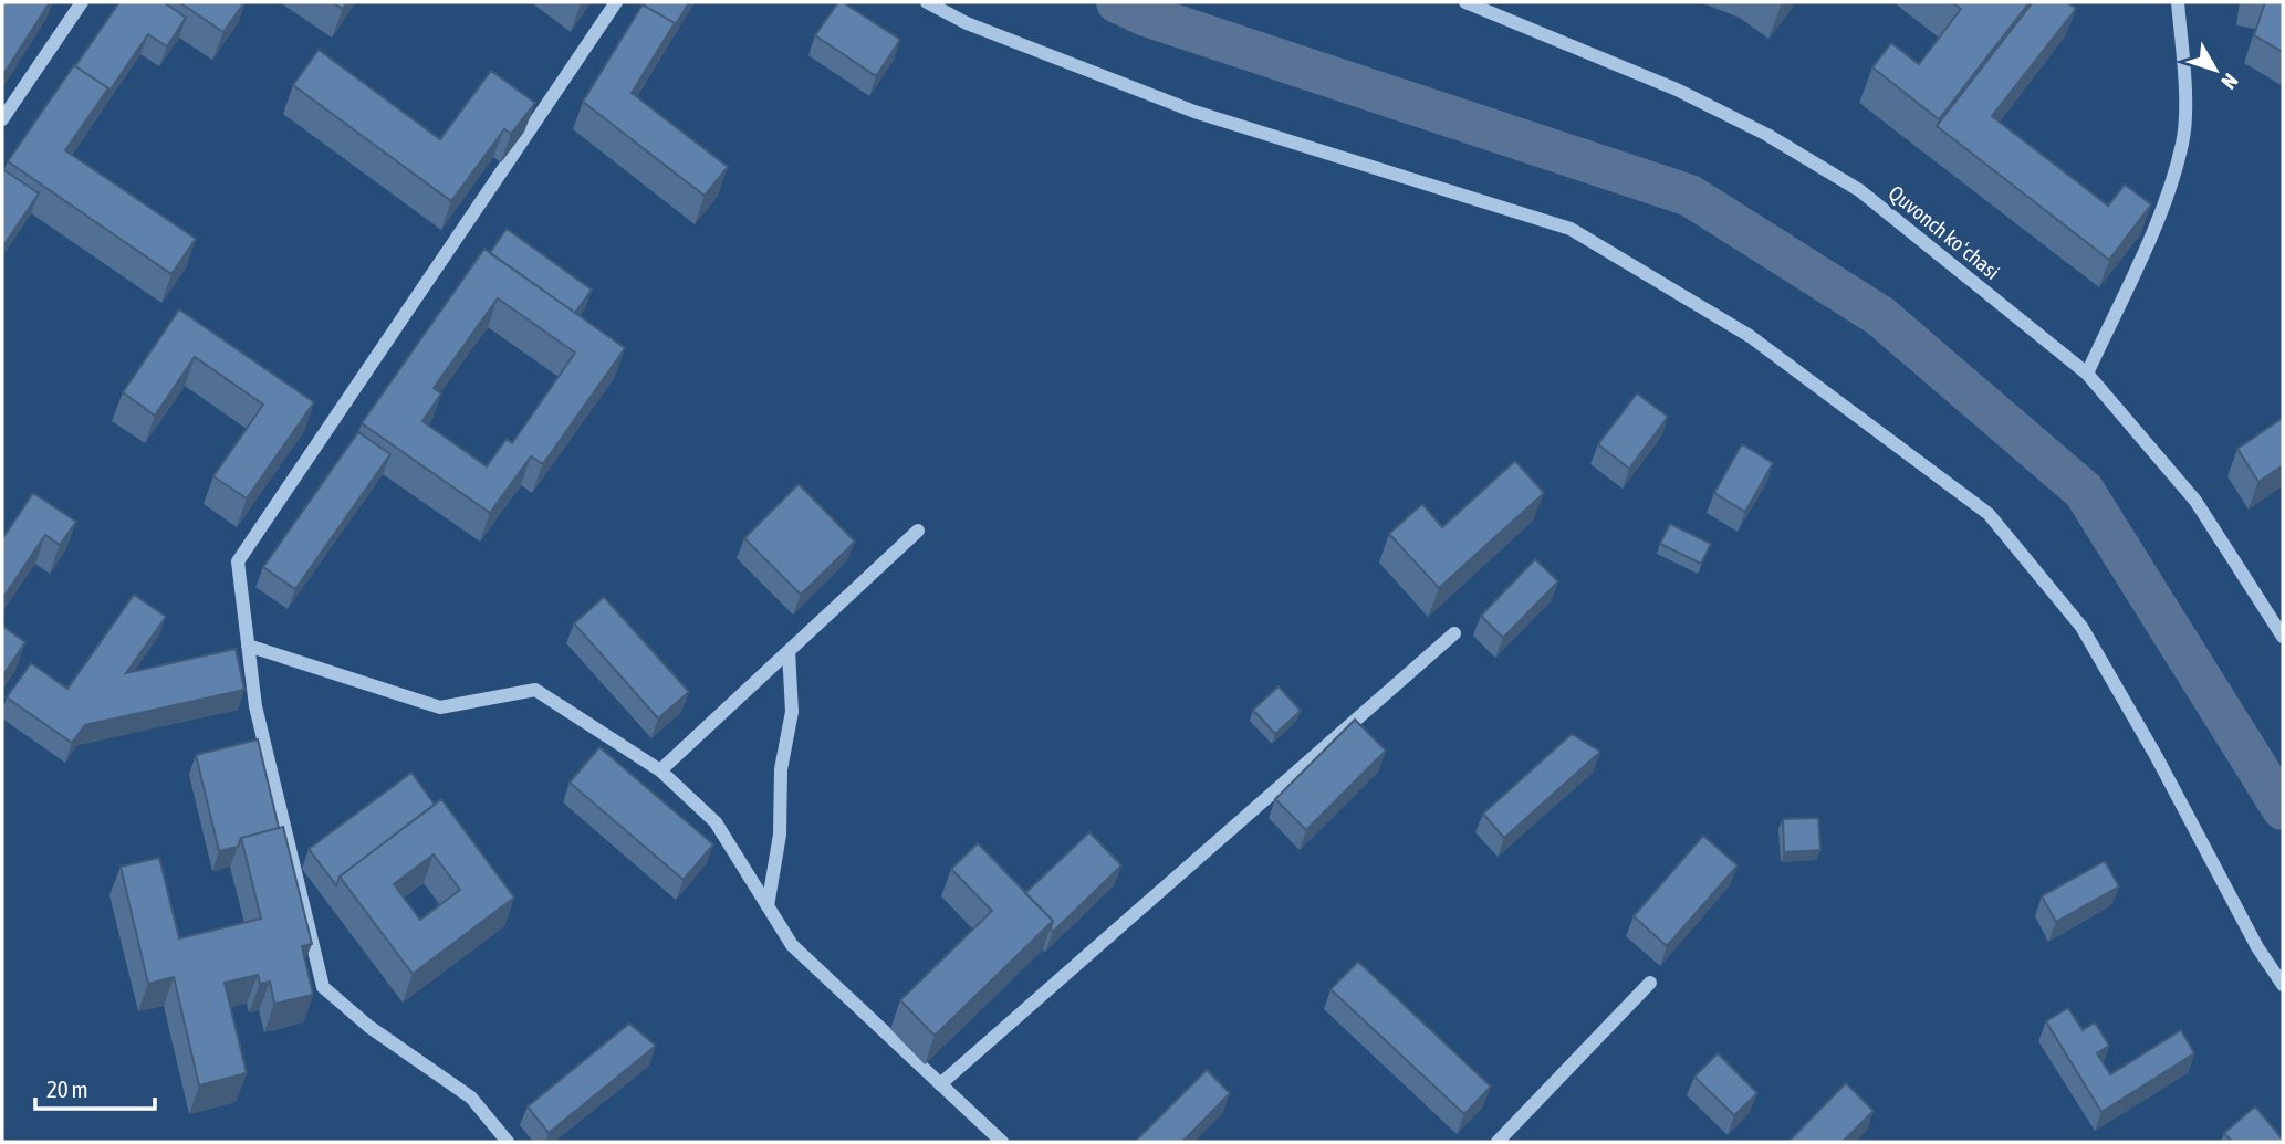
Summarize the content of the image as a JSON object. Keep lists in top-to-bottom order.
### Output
{
  "streets": {
    "street": ["Quvonch koʻchasi"]
  },
  "scale_bar": "20 m",
  "north": "bottom right"
}
